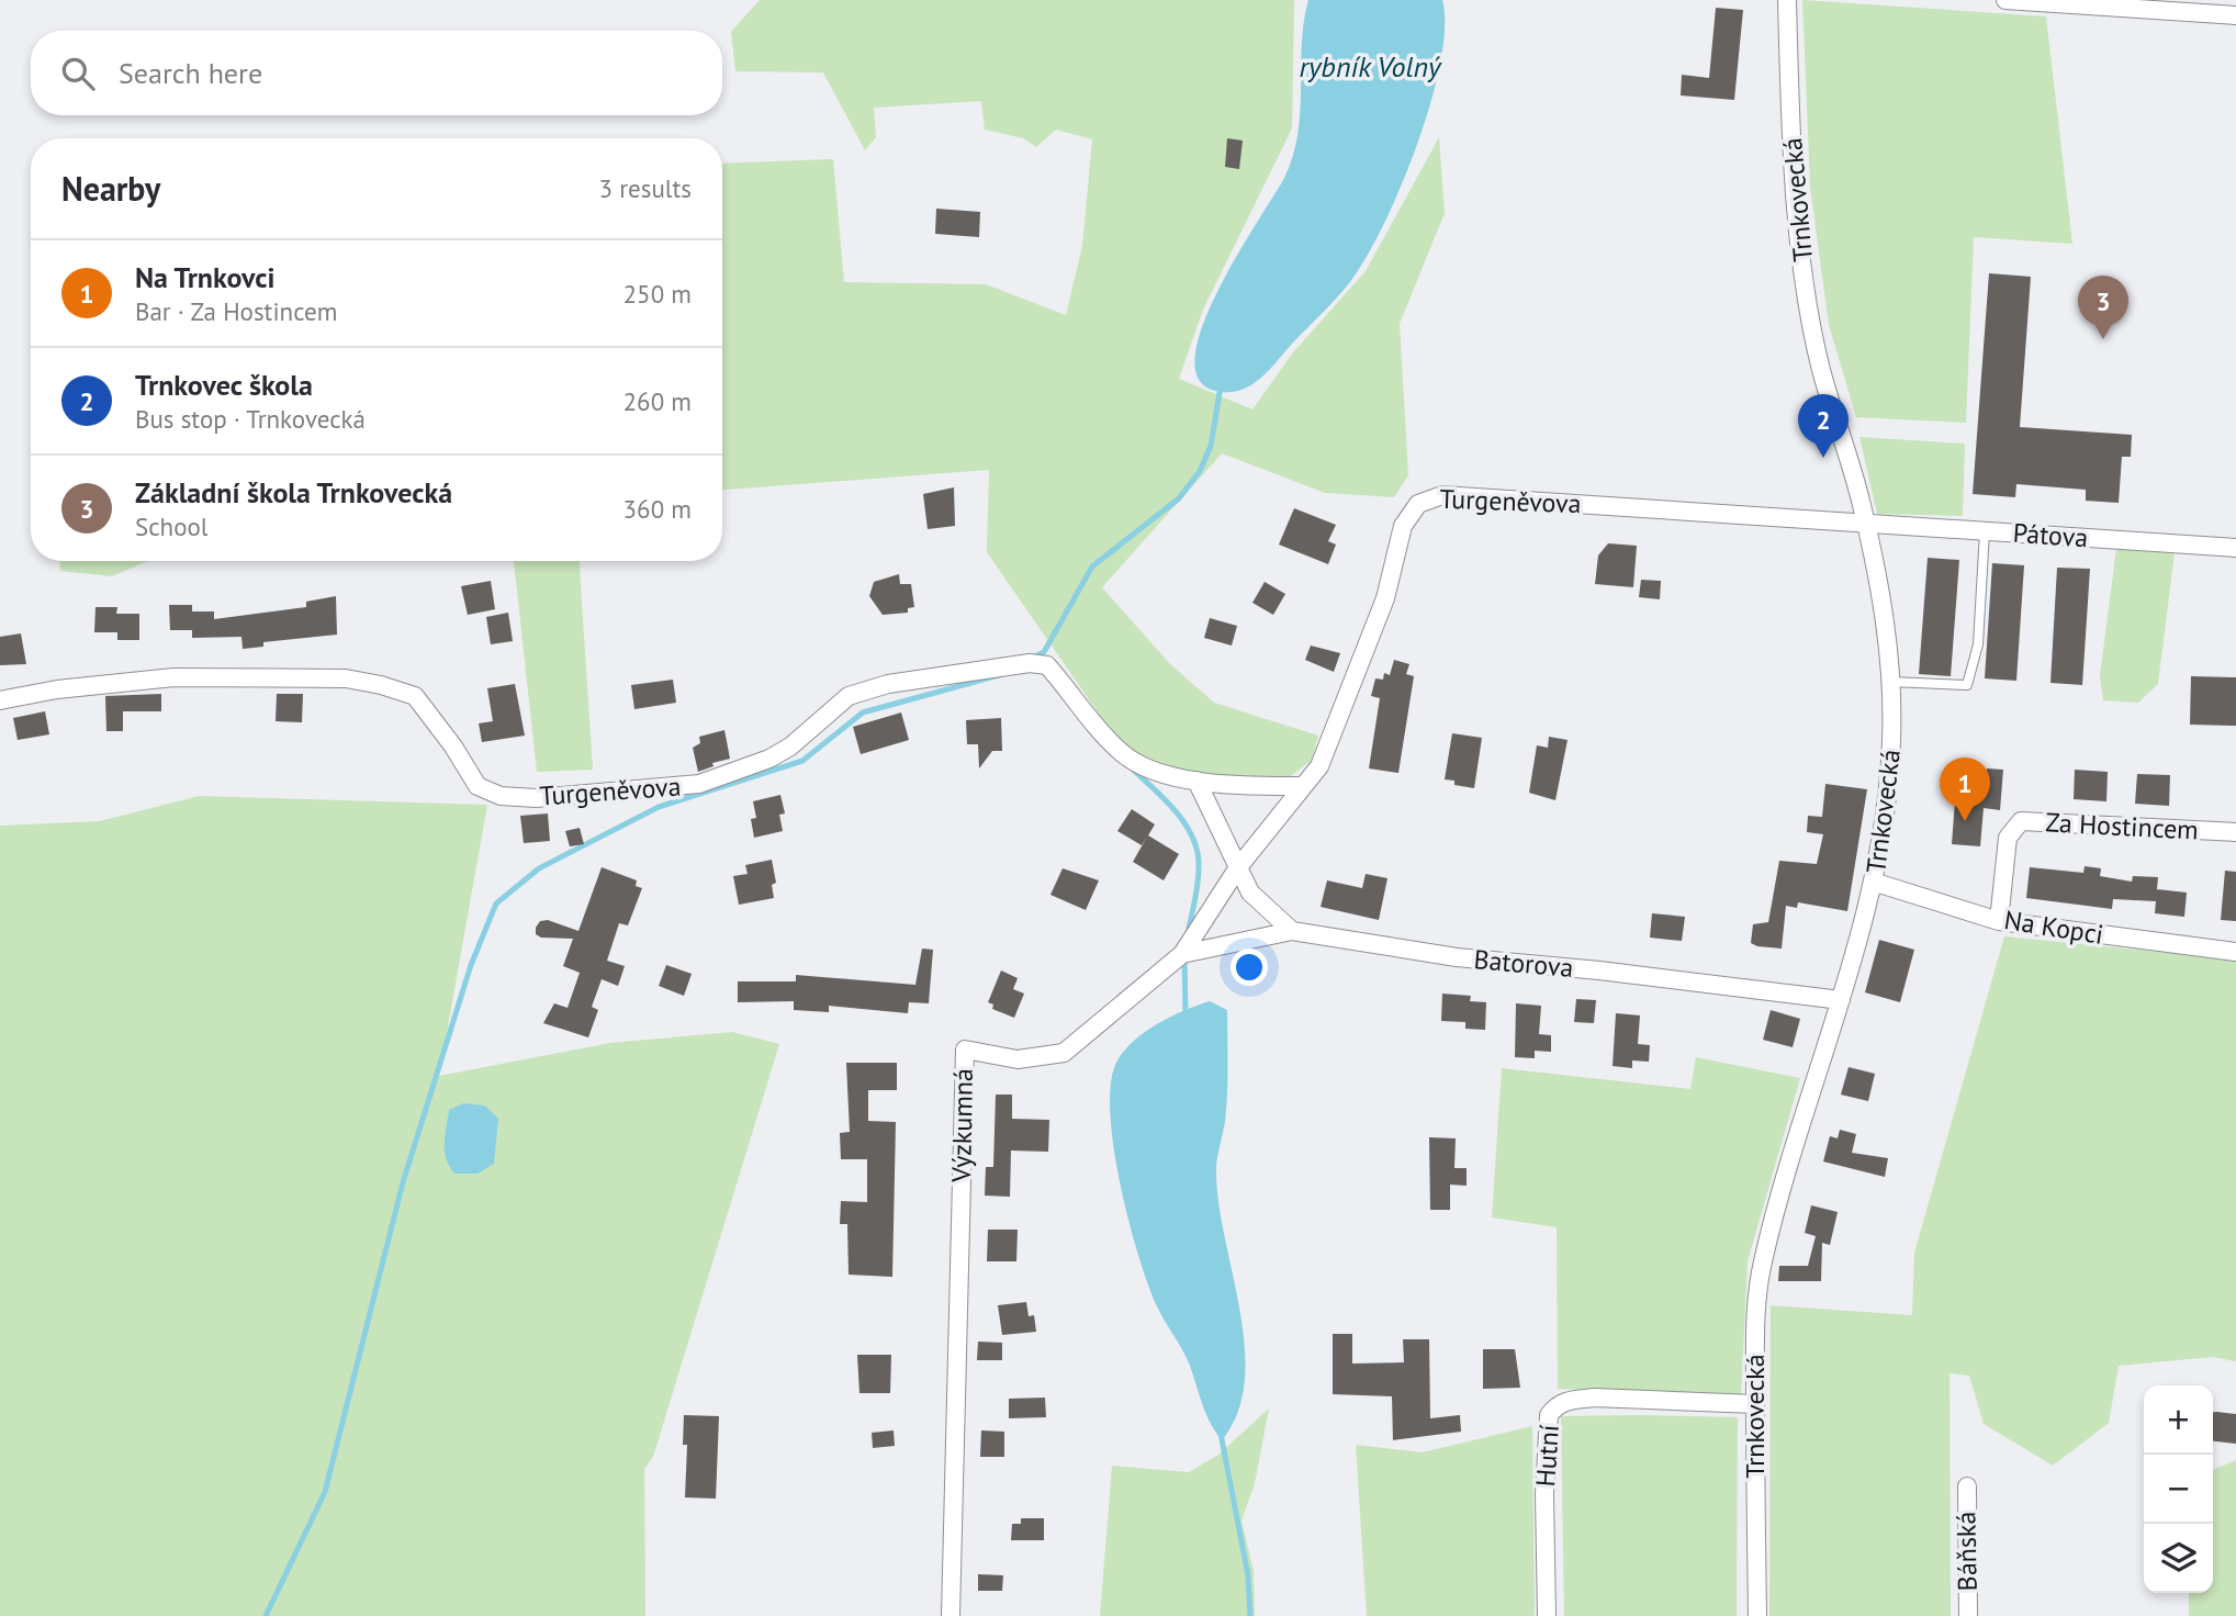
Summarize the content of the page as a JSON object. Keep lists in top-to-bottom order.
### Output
{
  "streets": {
    "street": [
      "Trnkovecká",
      "Turgeněvova",
      "Pátova",
      "Za Hostincem",
      "Na Kopci",
      "Batorova",
      "Výzkumná",
      "Hutní",
      "Báňská"
    ]
  },
  "crossings": [
    ["Trnkovecká", "Turgeněvova"],
    ["Trnkovecká", "Pátova"],
    ["Trnkovecká", "Na Kopci"],
    ["Trnkovecká", "Batorova"],
    ["Trnkovecká", "Hutní"],
    ["Turgeněvova", "Pátova"],
    ["Turgeněvova", "Výzkumná"],
    ["Za Hostincem", "Na Kopci"]
  ],
  "water": ["rybník Volný"],
  "page": {
    "search": "Search here",
    "heading": ["Nearby", "3 results"],
    "list": [
      {
        "mark": "1",
        "name": "Na Trnkovci",
        "note": "Bar · Za Hostincem",
        "value": "250 m"
      },
      {
        "mark": "2",
        "name": "Trnkovec škola",
        "note": "Bus stop · Trnkovecká",
        "value": "260 m"
      },
      {
        "mark": "3",
        "name": "Základní škola Trnkovecká",
        "note": "School",
        "value": "360 m"
      }
    ],
    "pins": ["3", "2", "1"],
    "map_buttons": ["+", "−"]
  }
}
